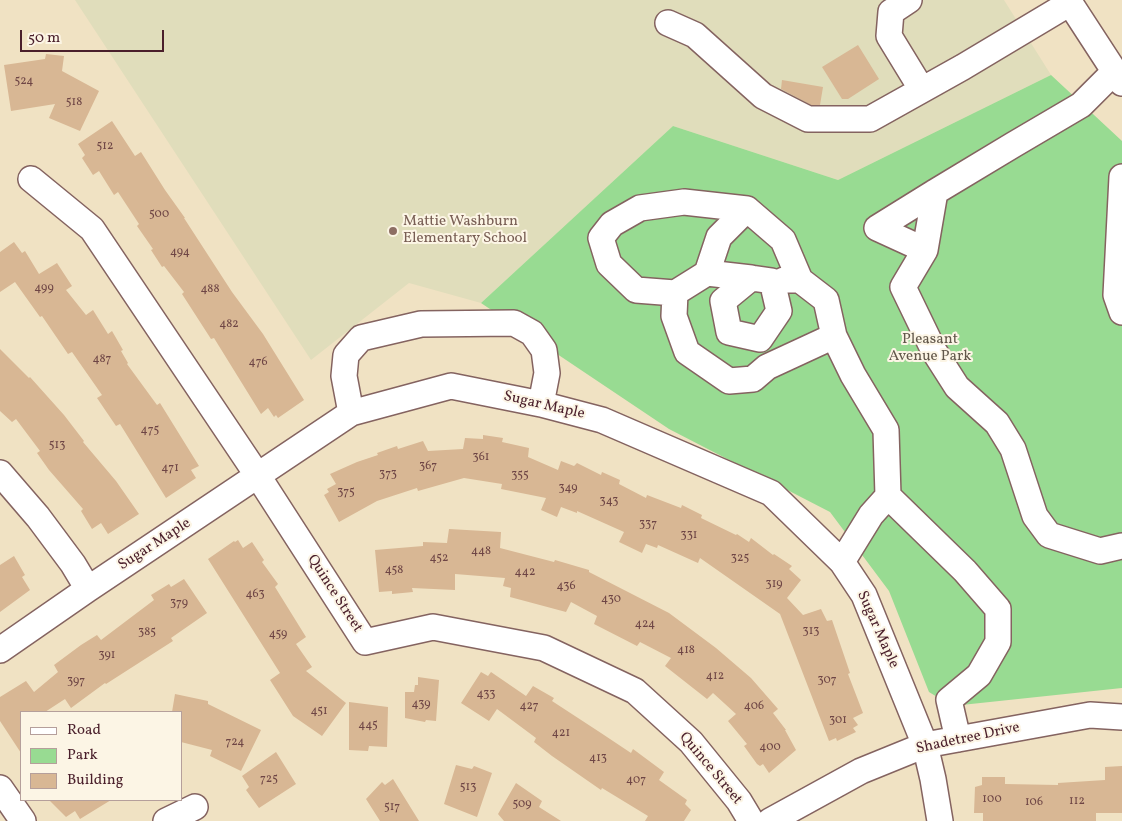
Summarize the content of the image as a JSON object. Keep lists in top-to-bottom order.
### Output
{
  "streets": {
    "street": ["Sugar Maple", "Quince Street", "Shadetree Drive"]
  },
  "crossings": [
    ["Sugar Maple", "Quince Street"],
    ["Sugar Maple", "Shadetree Drive"]
  ],
  "parks": ["Pleasant Avenue Park"],
  "places": ["Mattie Washburn Elementary School"],
  "house_numbers": [
    "524",
    "518",
    "512",
    "500",
    "494",
    "499",
    "488",
    "482",
    "487",
    "476",
    "475",
    "513",
    "361",
    "367",
    "471",
    "373",
    "355",
    "349",
    "375",
    "343",
    "337",
    "331",
    "448",
    "452",
    "325",
    "458",
    "442",
    "319",
    "436",
    "463",
    "430",
    "379",
    "424",
    "313",
    "385",
    "459",
    "418",
    "391",
    "412",
    "307",
    "397",
    "433",
    "439",
    "427",
    "406",
    "451",
    "301",
    "445",
    "421",
    "724",
    "400",
    "413",
    "725",
    "407",
    "513",
    "100",
    "112",
    "106",
    "509",
    "517"
  ],
  "legend": ["Road", "Park", "Building"],
  "scale_bar": "50 m"
}
